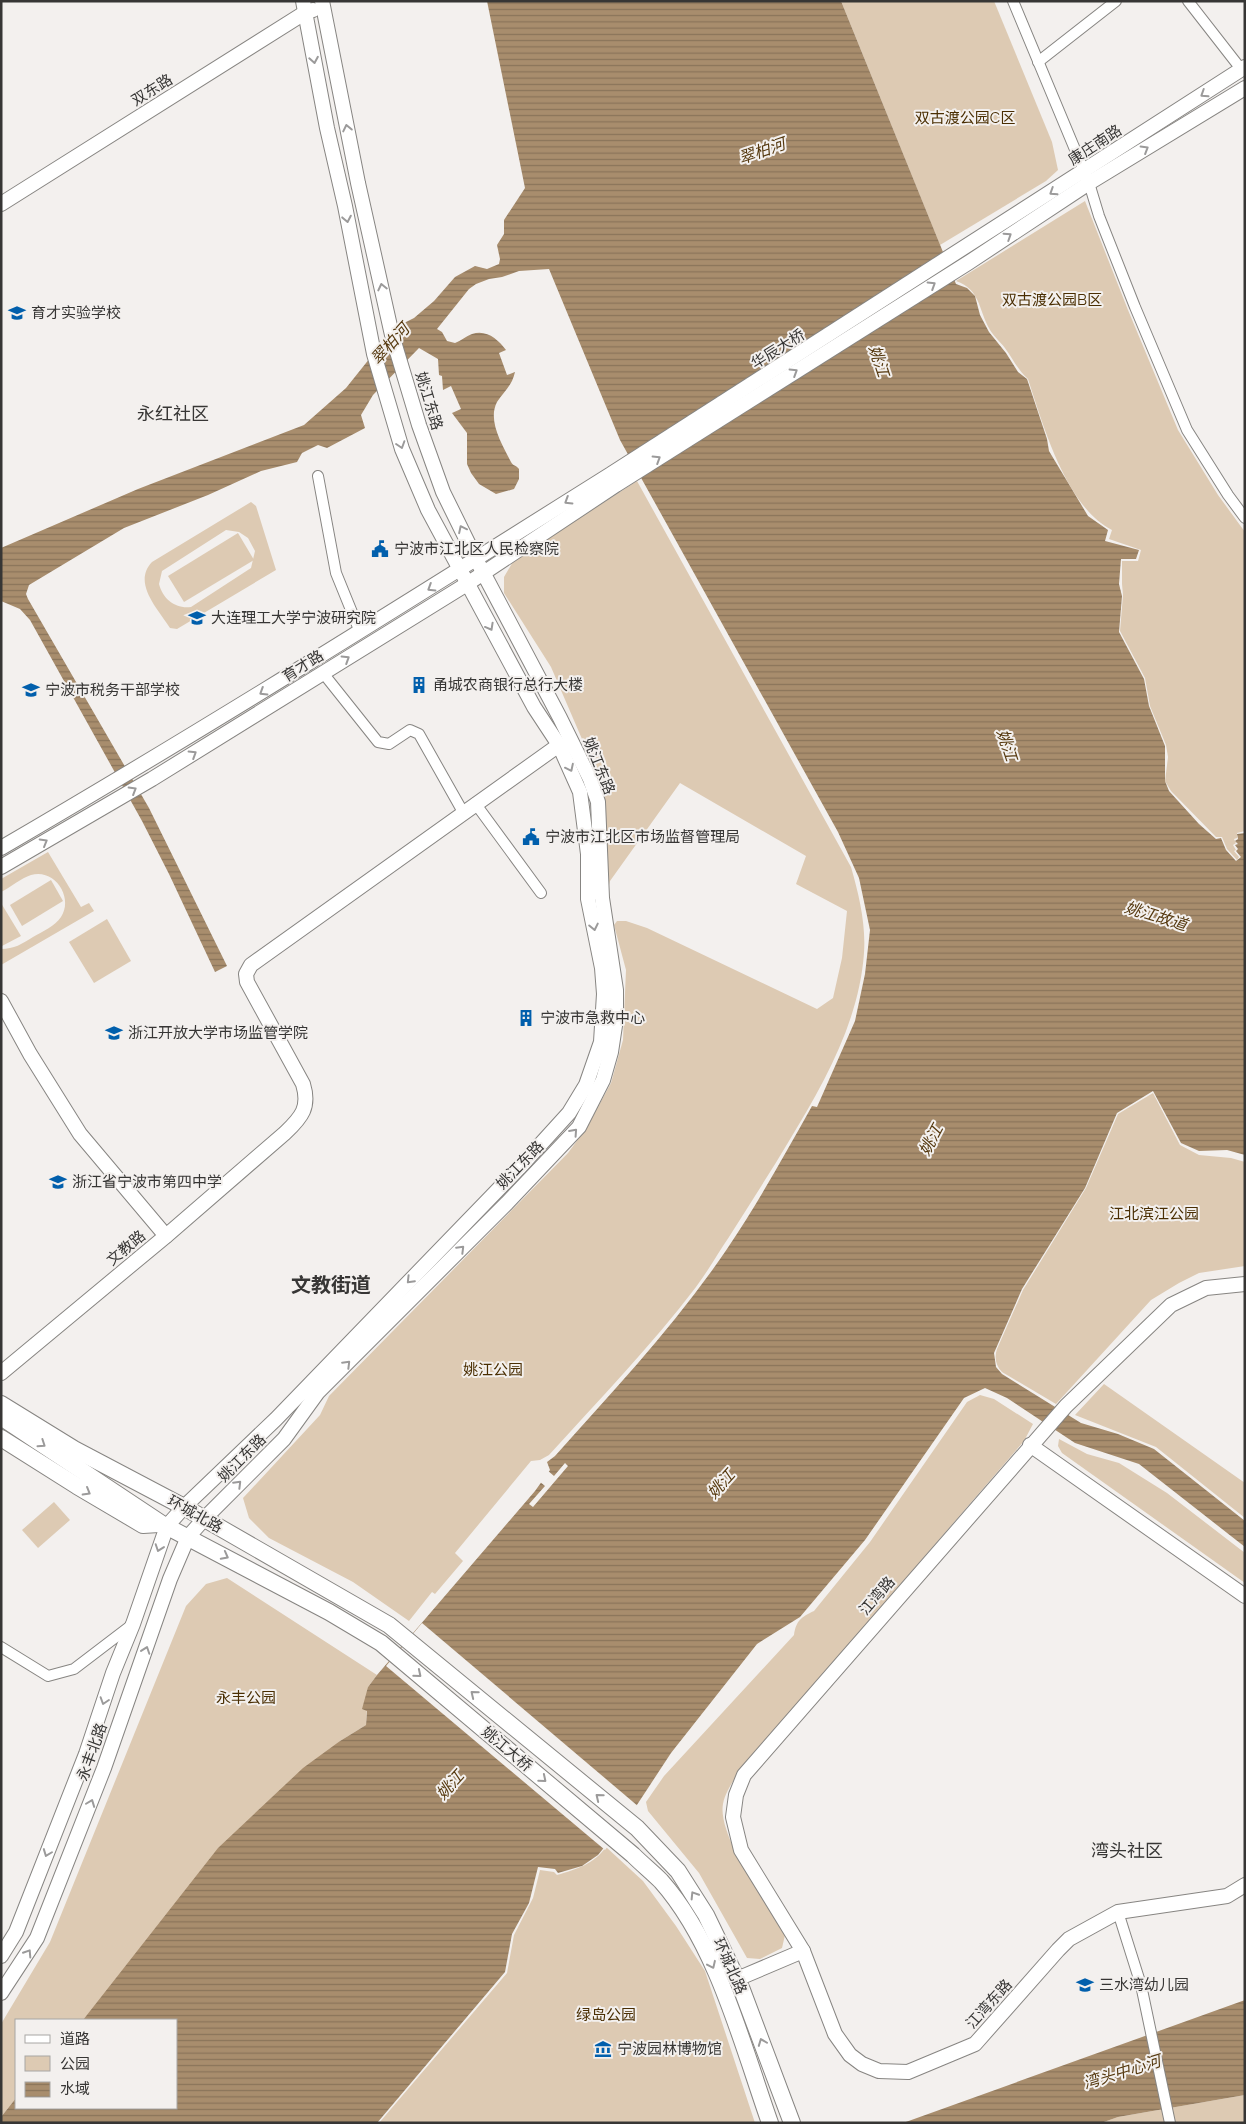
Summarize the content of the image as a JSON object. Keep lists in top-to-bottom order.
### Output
{
  "streets": {
    "main road": [
      "双东路",
      "康庄南路",
      "华辰大桥",
      "姚江东路",
      "育才路",
      "文教路",
      "环城北路",
      "江湾路",
      "姚江大桥",
      "永丰北路",
      "江湾东路"
    ]
  },
  "crossings": [
    ["双东路", "姚江东路"],
    ["康庄南路", "华辰大桥"],
    ["华辰大桥", "育才路"],
    ["姚江东路", "育才路"],
    ["姚江东路", "环城北路"],
    ["姚江东路", "永丰北路"],
    ["环城北路", "姚江大桥"],
    ["环城北路", "永丰北路"],
    ["江湾路", "江湾东路"]
  ],
  "districts": ["永红社区", "文教街道", "湾头社区"],
  "water": [
    "翠柏河",
    "姚江",
    "姚江故道",
    "湾头中心河"
  ],
  "parks": [
    "双古渡公园C区",
    "双古渡公园B区",
    "江北滨江公园",
    "姚江公园",
    "永丰公园",
    "绿岛公园"
  ],
  "places": {
    "school or university": [
      "育才实验学校",
      "大连理工大学宁波研究院",
      "宁波市税务干部学校",
      "浙江开放大学市场监管学院",
      "浙江省宁波市第四中学",
      "三水湾幼儿园"
    ],
    "public building": ["宁波市江北区人民检察院", "宁波市江北区市场监督管理局"],
    "building": ["甬城农商银行总行大楼", "宁波市急救中心"],
    "museum": ["宁波园林博物馆"]
  },
  "legend": ["道路", "公园", "水域"]
}
